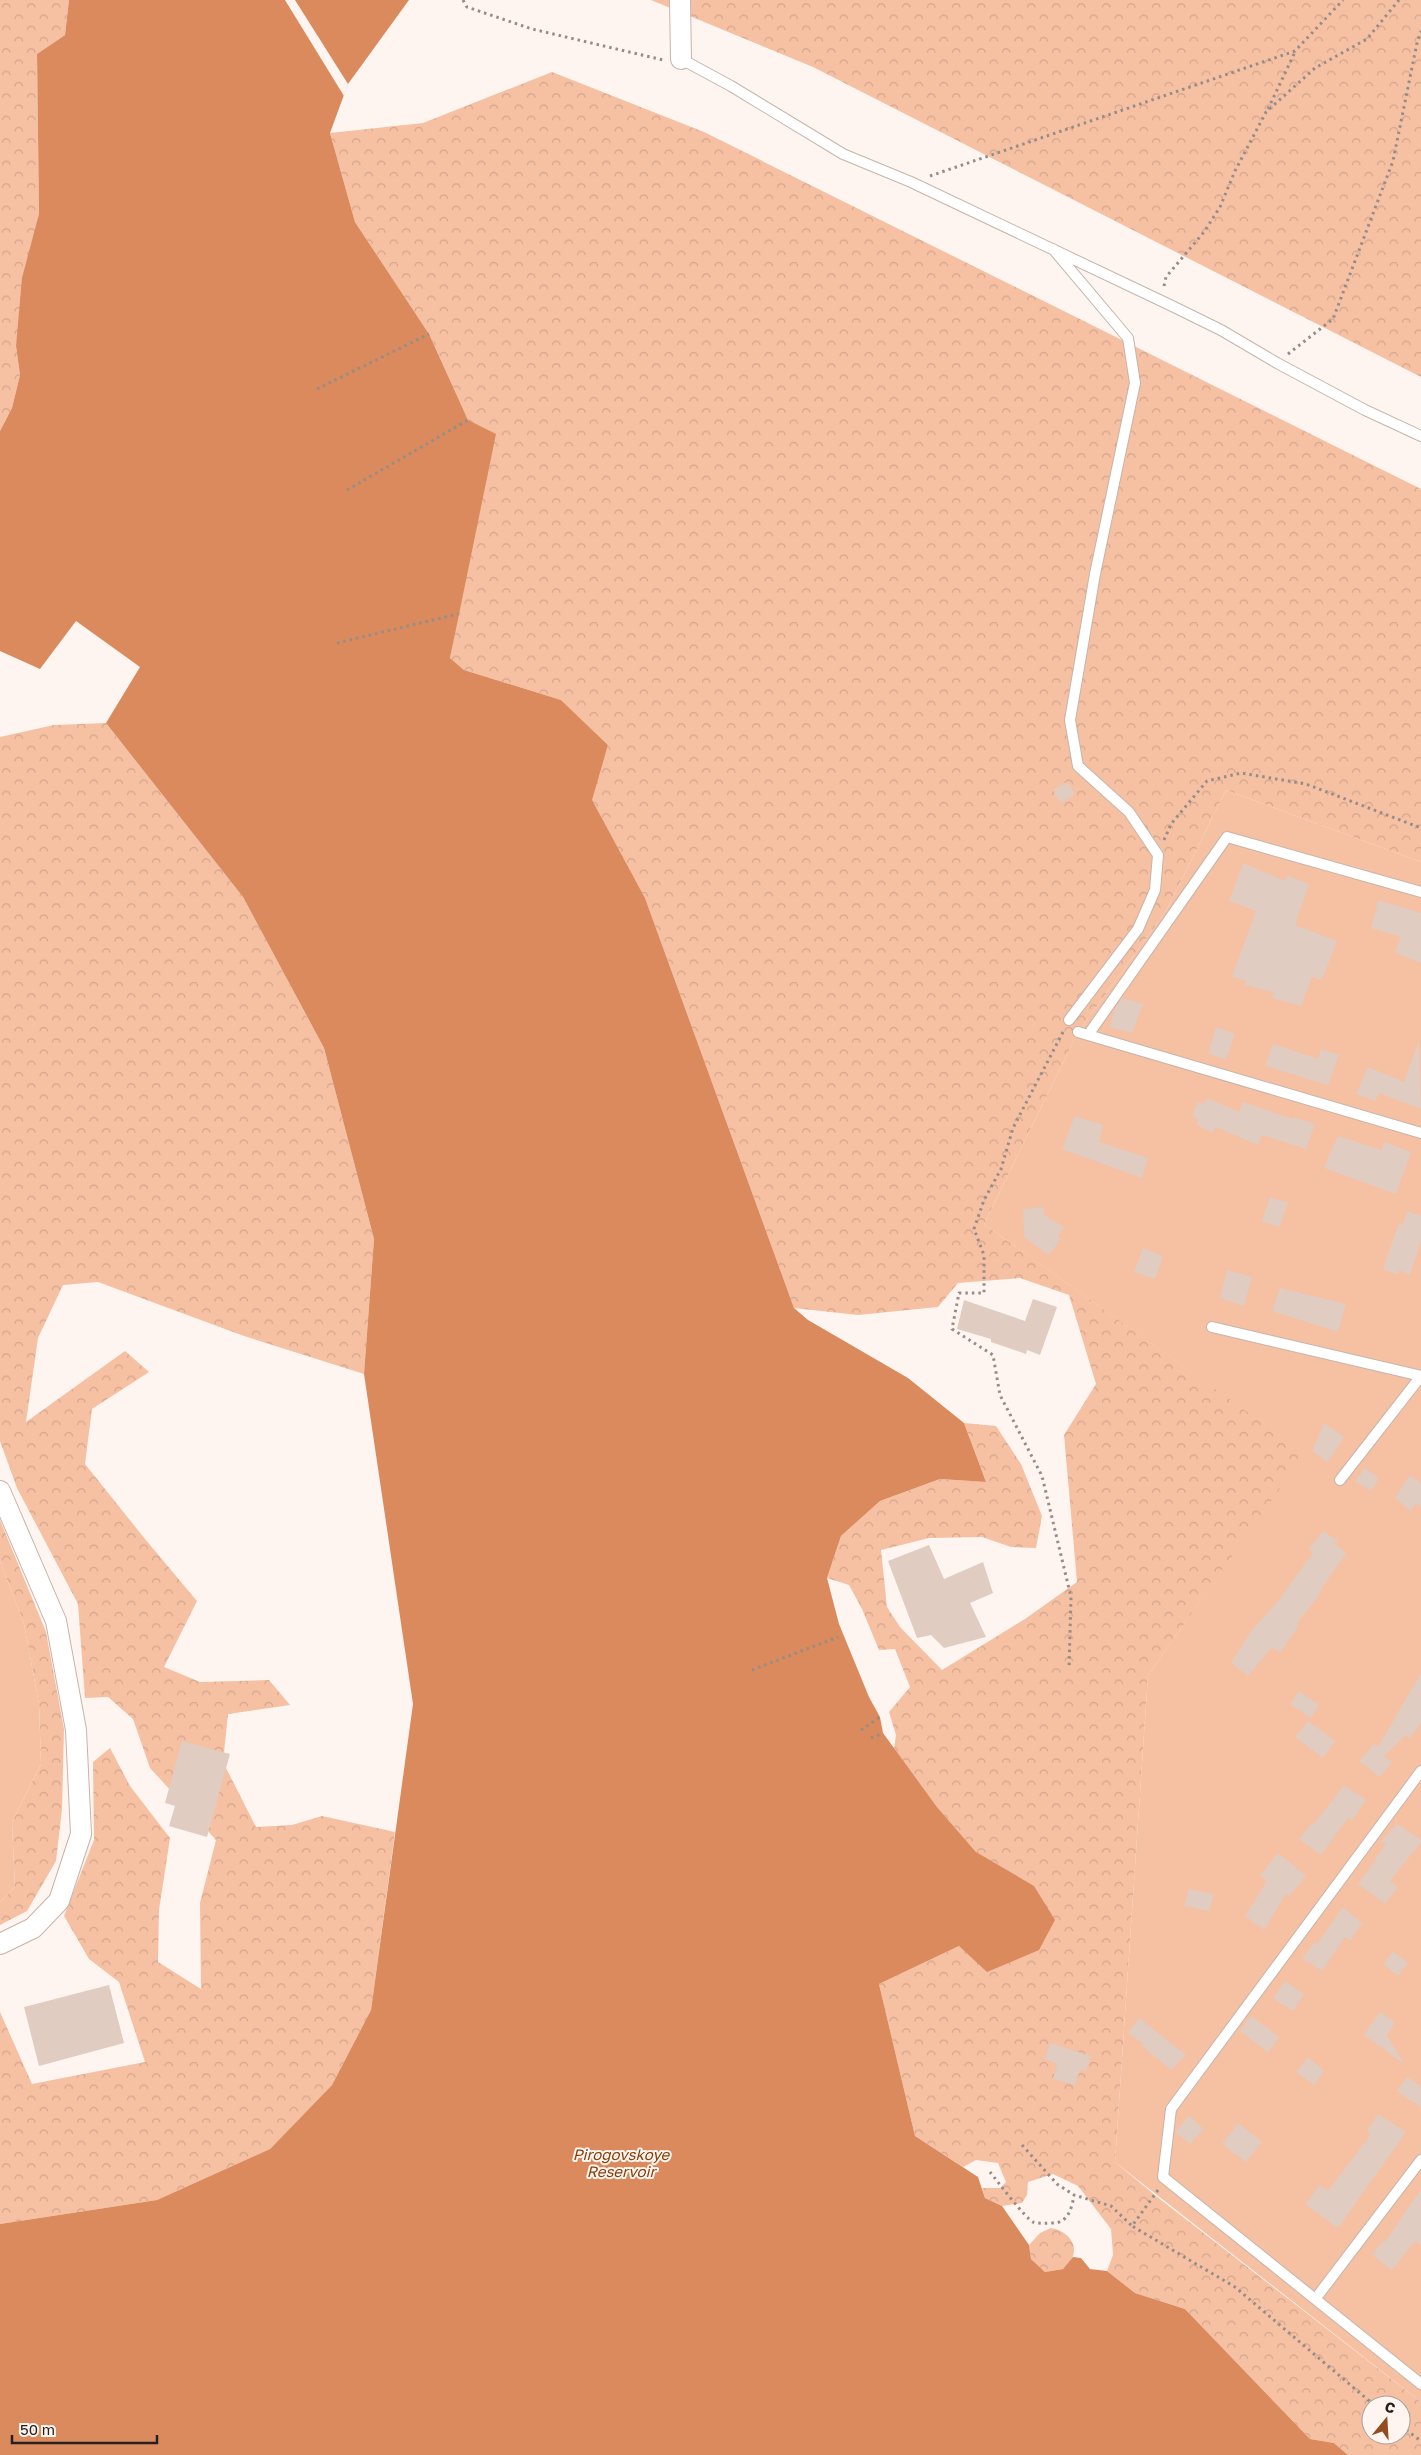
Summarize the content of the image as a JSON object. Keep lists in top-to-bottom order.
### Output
{
  "water": ["Pirogovskoye Reservoir"],
  "scale_bar": "50 m",
  "north": "top"
}
